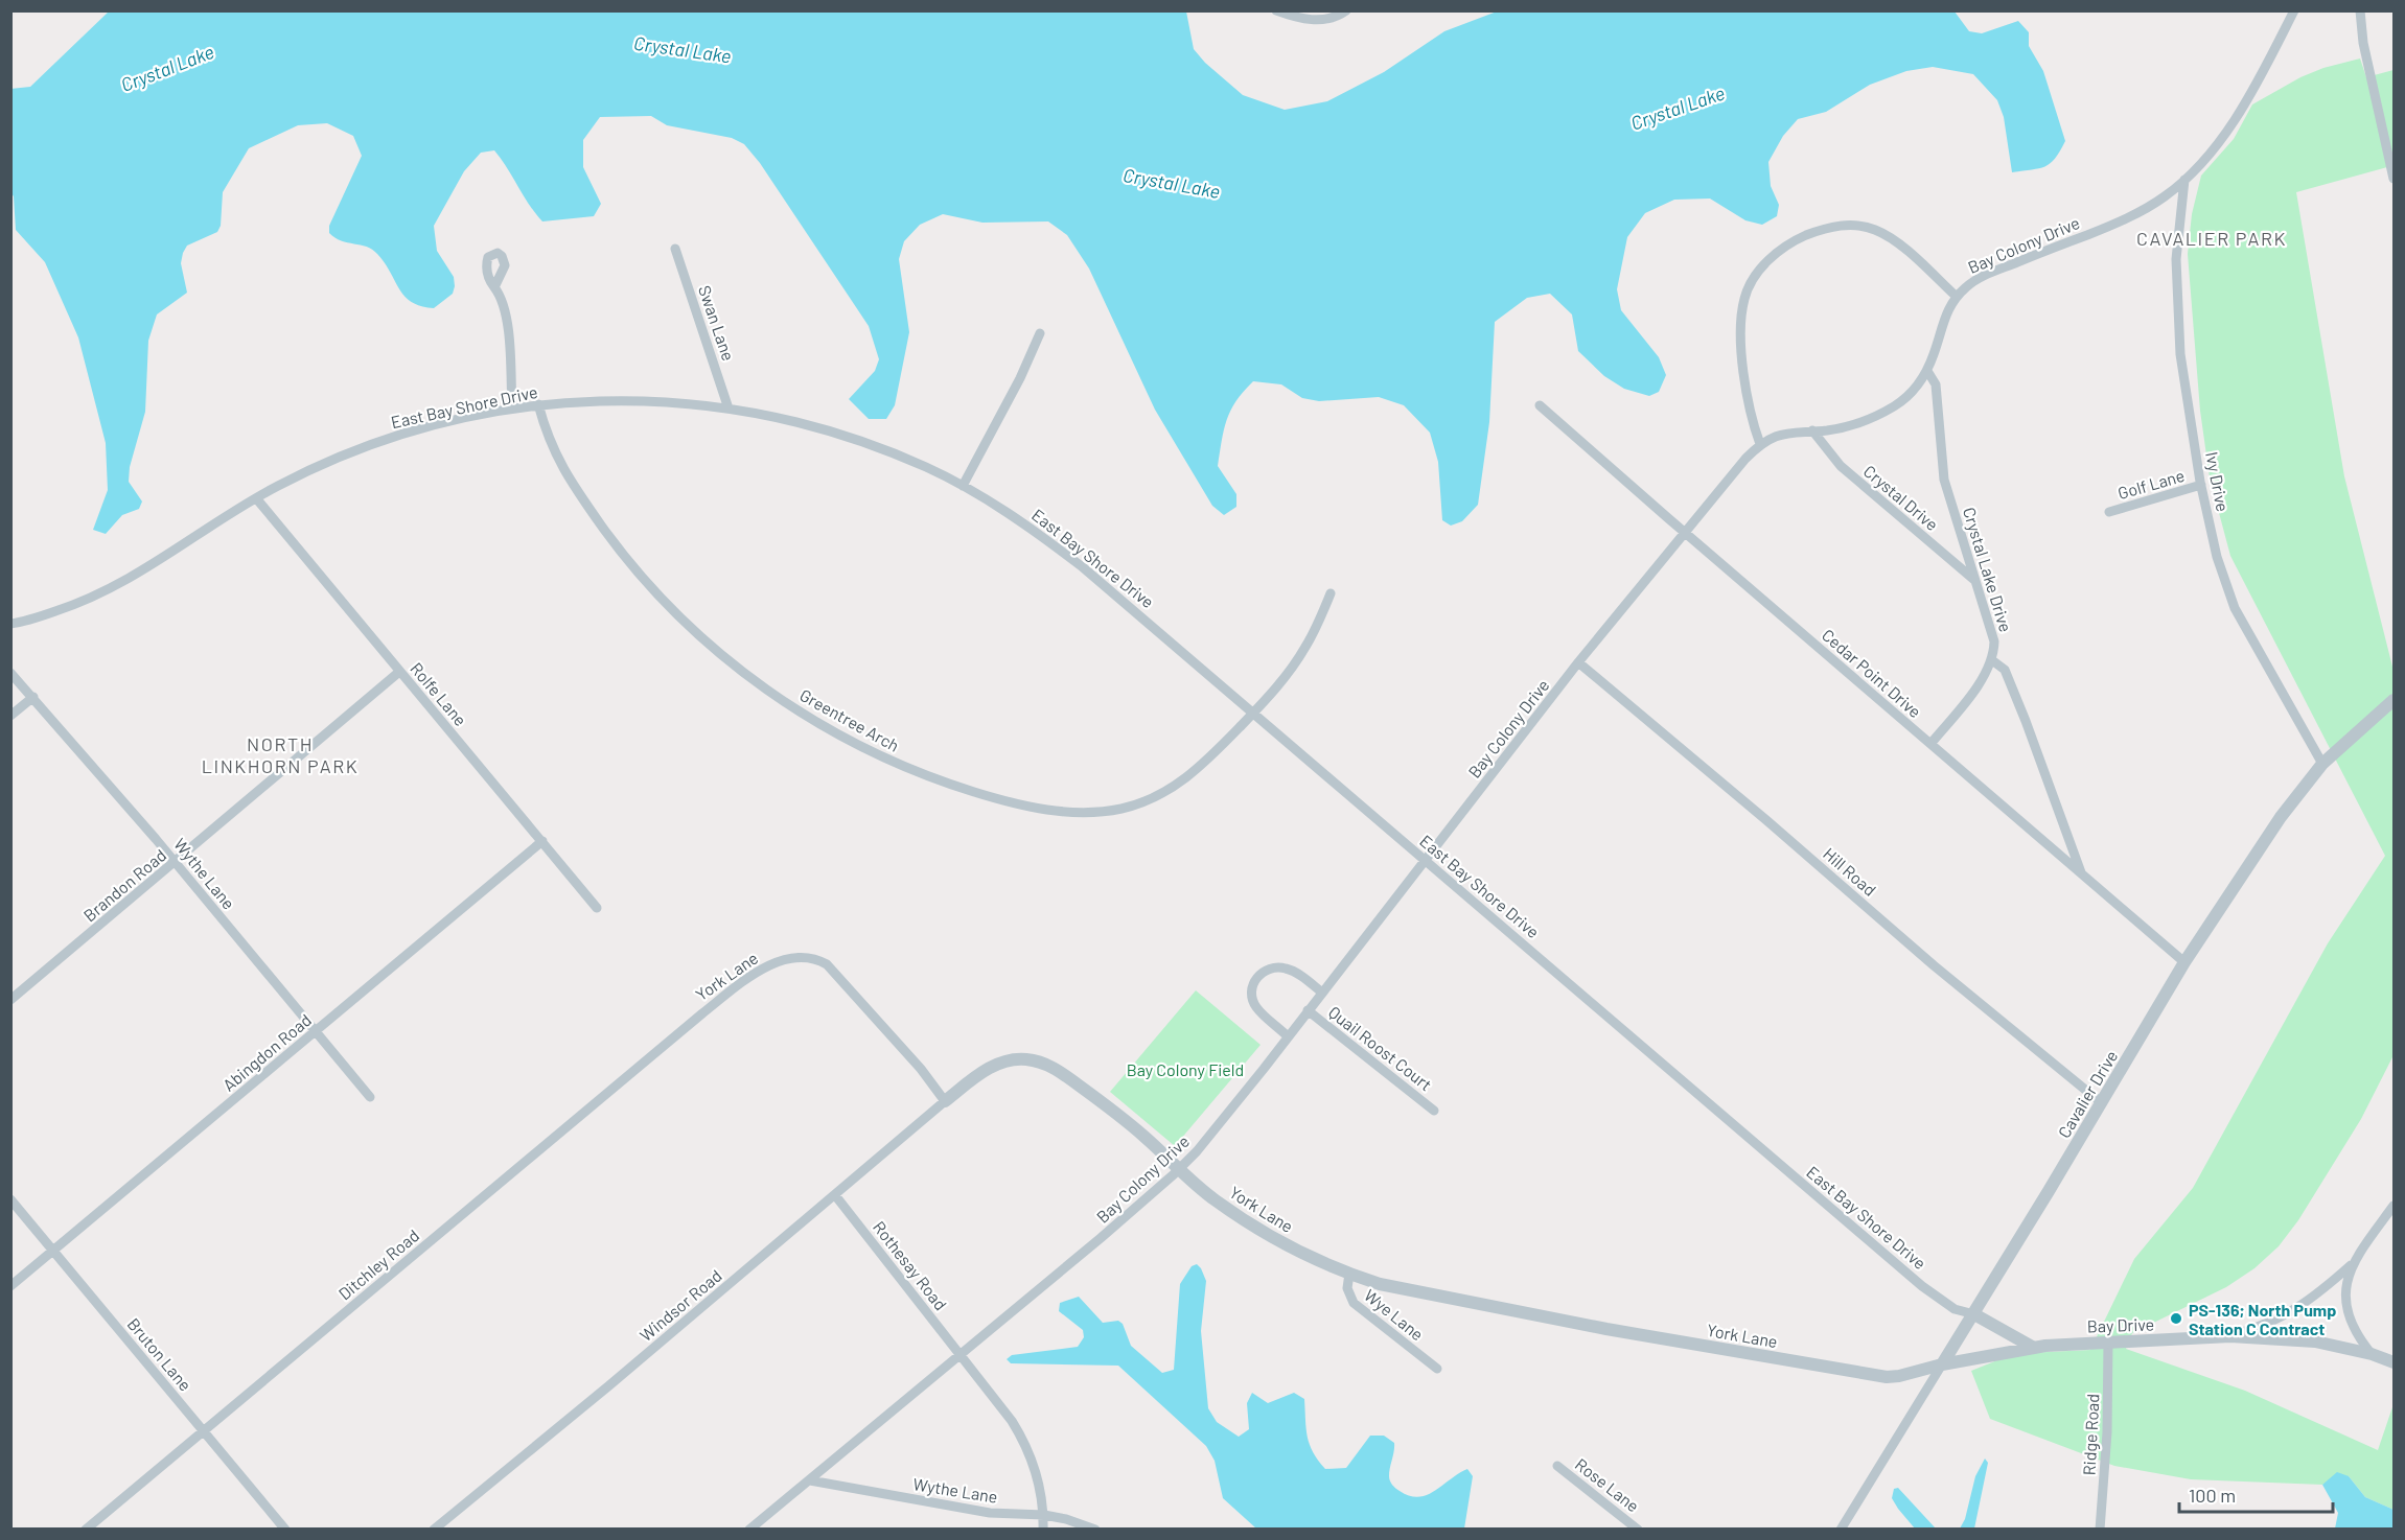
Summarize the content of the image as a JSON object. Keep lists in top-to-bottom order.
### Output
{
  "streets": {
    "street": [
      "Bay Colony Drive",
      "Swan Lane",
      "East Bay Shore Drive",
      "Ivy Drive",
      "Golf Lane",
      "Crystal Drive",
      "Crystal Lake Drive",
      "Cedar Point Drive",
      "Rolfe Lane",
      "Greentree Arch",
      "Hill Road",
      "Wythe Lane",
      "Brandon Road",
      "York Lane",
      "Quail Roost Court",
      "Abingdon Road",
      "Cavalier Drive",
      "Ditchley Road",
      "Rothesay Road",
      "Windsor Road",
      "Wye Lane",
      "Bay Drive",
      "Bruton Lane",
      "Ridge Road",
      "Rose Lane"
    ]
  },
  "crossings": [
    ["Bay Colony Drive", "East Bay Shore Drive"],
    ["Bay Colony Drive", "Ivy Drive"],
    ["Bay Colony Drive", "Crystal Drive"],
    ["Bay Colony Drive", "Crystal Lake Drive"],
    ["Bay Colony Drive", "Cedar Point Drive"],
    ["Bay Colony Drive", "Hill Road"],
    ["Bay Colony Drive", "Wythe Lane"],
    ["Bay Colony Drive", "York Lane"],
    ["Bay Colony Drive", "Quail Roost Court"],
    ["Bay Colony Drive", "Rothesay Road"],
    ["Swan Lane", "East Bay Shore Drive"],
    ["East Bay Shore Drive", "Rolfe Lane"],
    ["East Bay Shore Drive", "Greentree Arch"],
    ["East Bay Shore Drive", "Cavalier Drive"],
    ["Ivy Drive", "Golf Lane"],
    ["Ivy Drive", "Cavalier Drive"],
    ["Crystal Drive", "Crystal Lake Drive"],
    ["Cedar Point Drive", "Cavalier Drive"],
    ["Rolfe Lane", "Brandon Road"],
    ["Rolfe Lane", "Abingdon Road"],
    ["Hill Road", "Cavalier Drive"],
    ["Wythe Lane", "Brandon Road"],
    ["Wythe Lane", "Abingdon Road"],
    ["Wythe Lane", "Rothesay Road"],
    ["York Lane", "Cavalier Drive"],
    ["York Lane", "Ditchley Road"],
    ["York Lane", "Windsor Road"],
    ["York Lane", "Wye Lane"],
    ["York Lane", "Bay Drive"],
    ["Abingdon Road", "Bruton Lane"],
    ["Cavalier Drive", "Bay Drive"],
    ["Ditchley Road", "Bruton Lane"],
    ["Rothesay Road", "Windsor Road"],
    ["Bay Drive", "Ridge Road"]
  ],
  "districts": ["CAVALIER PARK", "NORTH LINKHORN PARK"],
  "water": ["Crystal Lake"],
  "parks": ["Bay Colony Field"],
  "places": ["PS-136; North Pump Station C Contract"],
  "scale_bar": "100 m"
}
